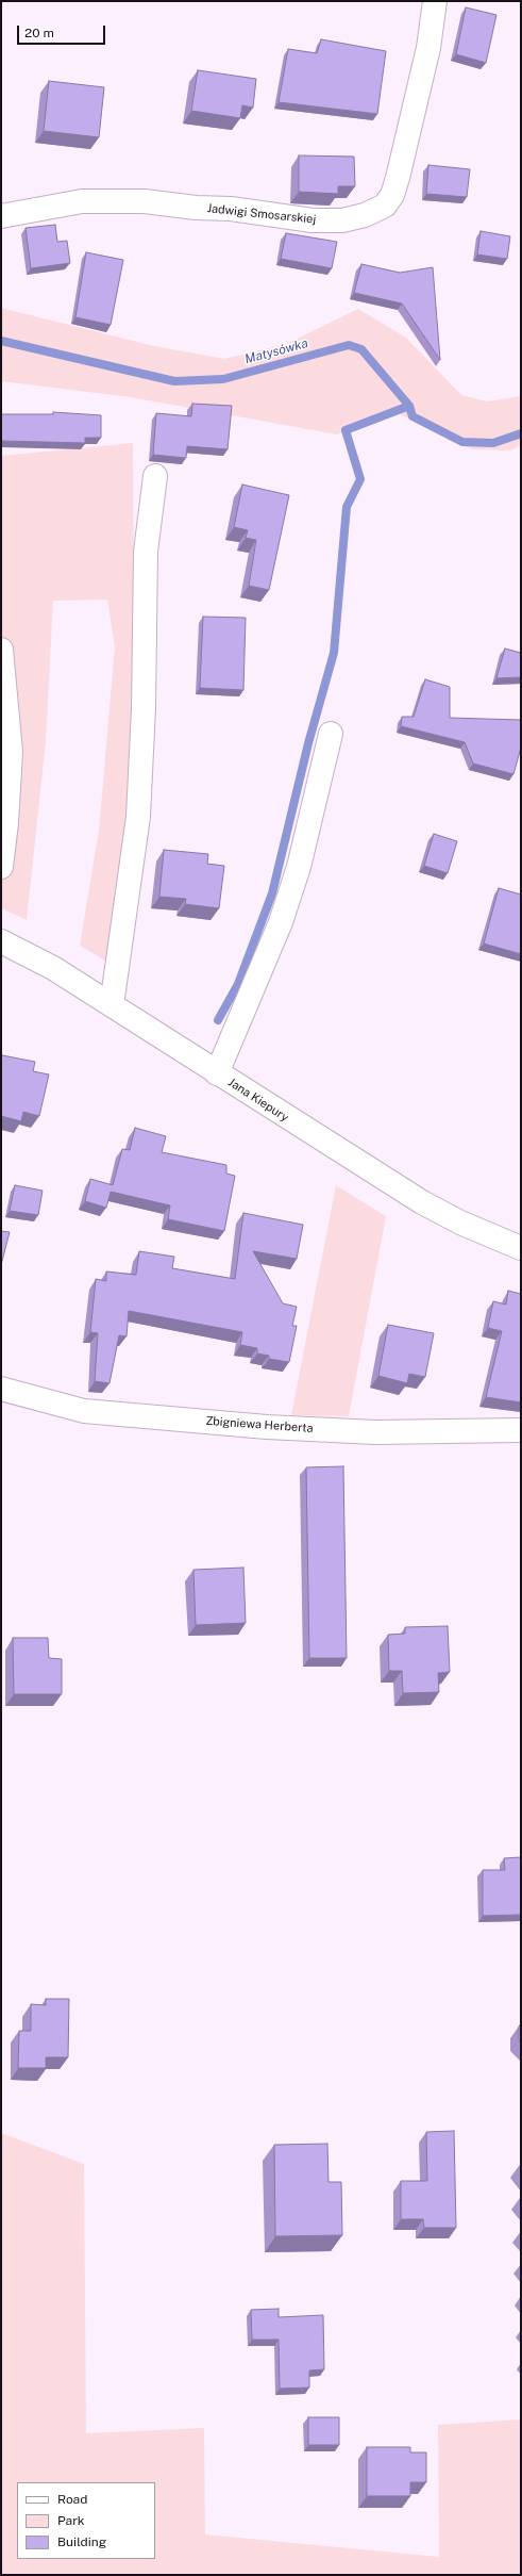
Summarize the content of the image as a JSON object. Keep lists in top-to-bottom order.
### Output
{
  "streets": {
    "street": ["Jadwigi Smosarskiej", "Jana Kiepury", "Zbigniewa Herberta"]
  },
  "water": ["Matysówka"],
  "legend": ["Road", "Park", "Building"],
  "scale_bar": "20 m"
}
